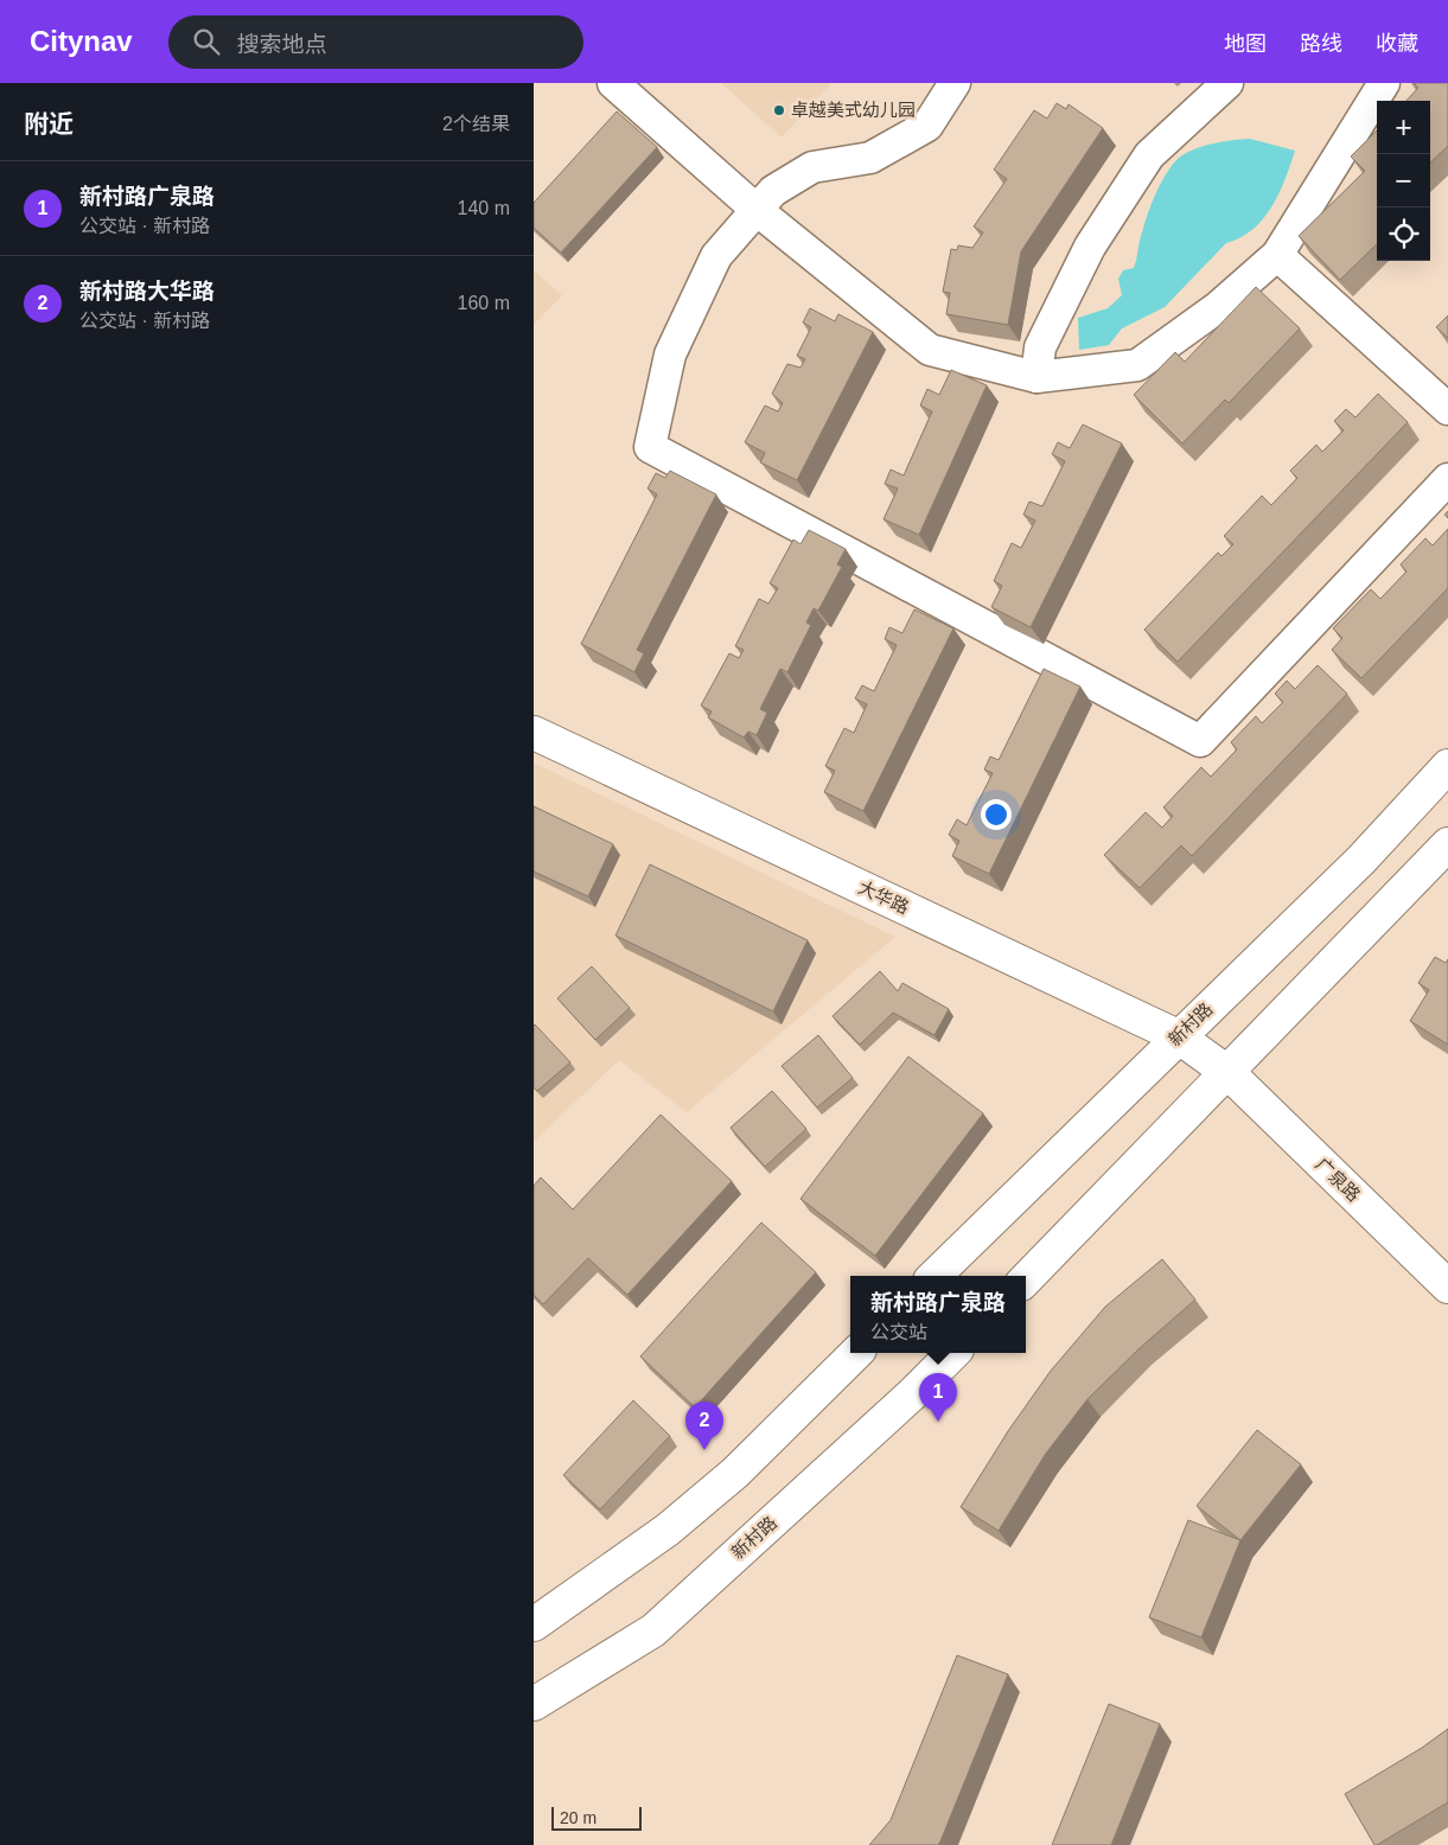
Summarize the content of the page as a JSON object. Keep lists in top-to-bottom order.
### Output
{
  "streets": {
    "main road": ["大华路", "新村路", "广泉路"]
  },
  "crossings": [
    ["大华路", "新村路"],
    ["大华路", "广泉路"]
  ],
  "places": ["卓越美式幼儿园"],
  "scale_bar": "20 m",
  "page": {
    "header": "Citynav",
    "search": "搜索地点",
    "nav": ["地图", "路线", "收藏"],
    "heading": ["附近", "2个结果"],
    "map_buttons": ["+", "−"],
    "list": [
      {
        "mark": "1",
        "name": "新村路广泉路",
        "note": "公交站 · 新村路",
        "value": "140 m"
      },
      {
        "mark": "2",
        "name": "新村路大华路",
        "note": "公交站 · 新村路",
        "value": "160 m"
      }
    ],
    "popup": ["新村路广泉路", "公交站"],
    "pins": ["1", "2"],
    "scale": "20 m"
  }
}
